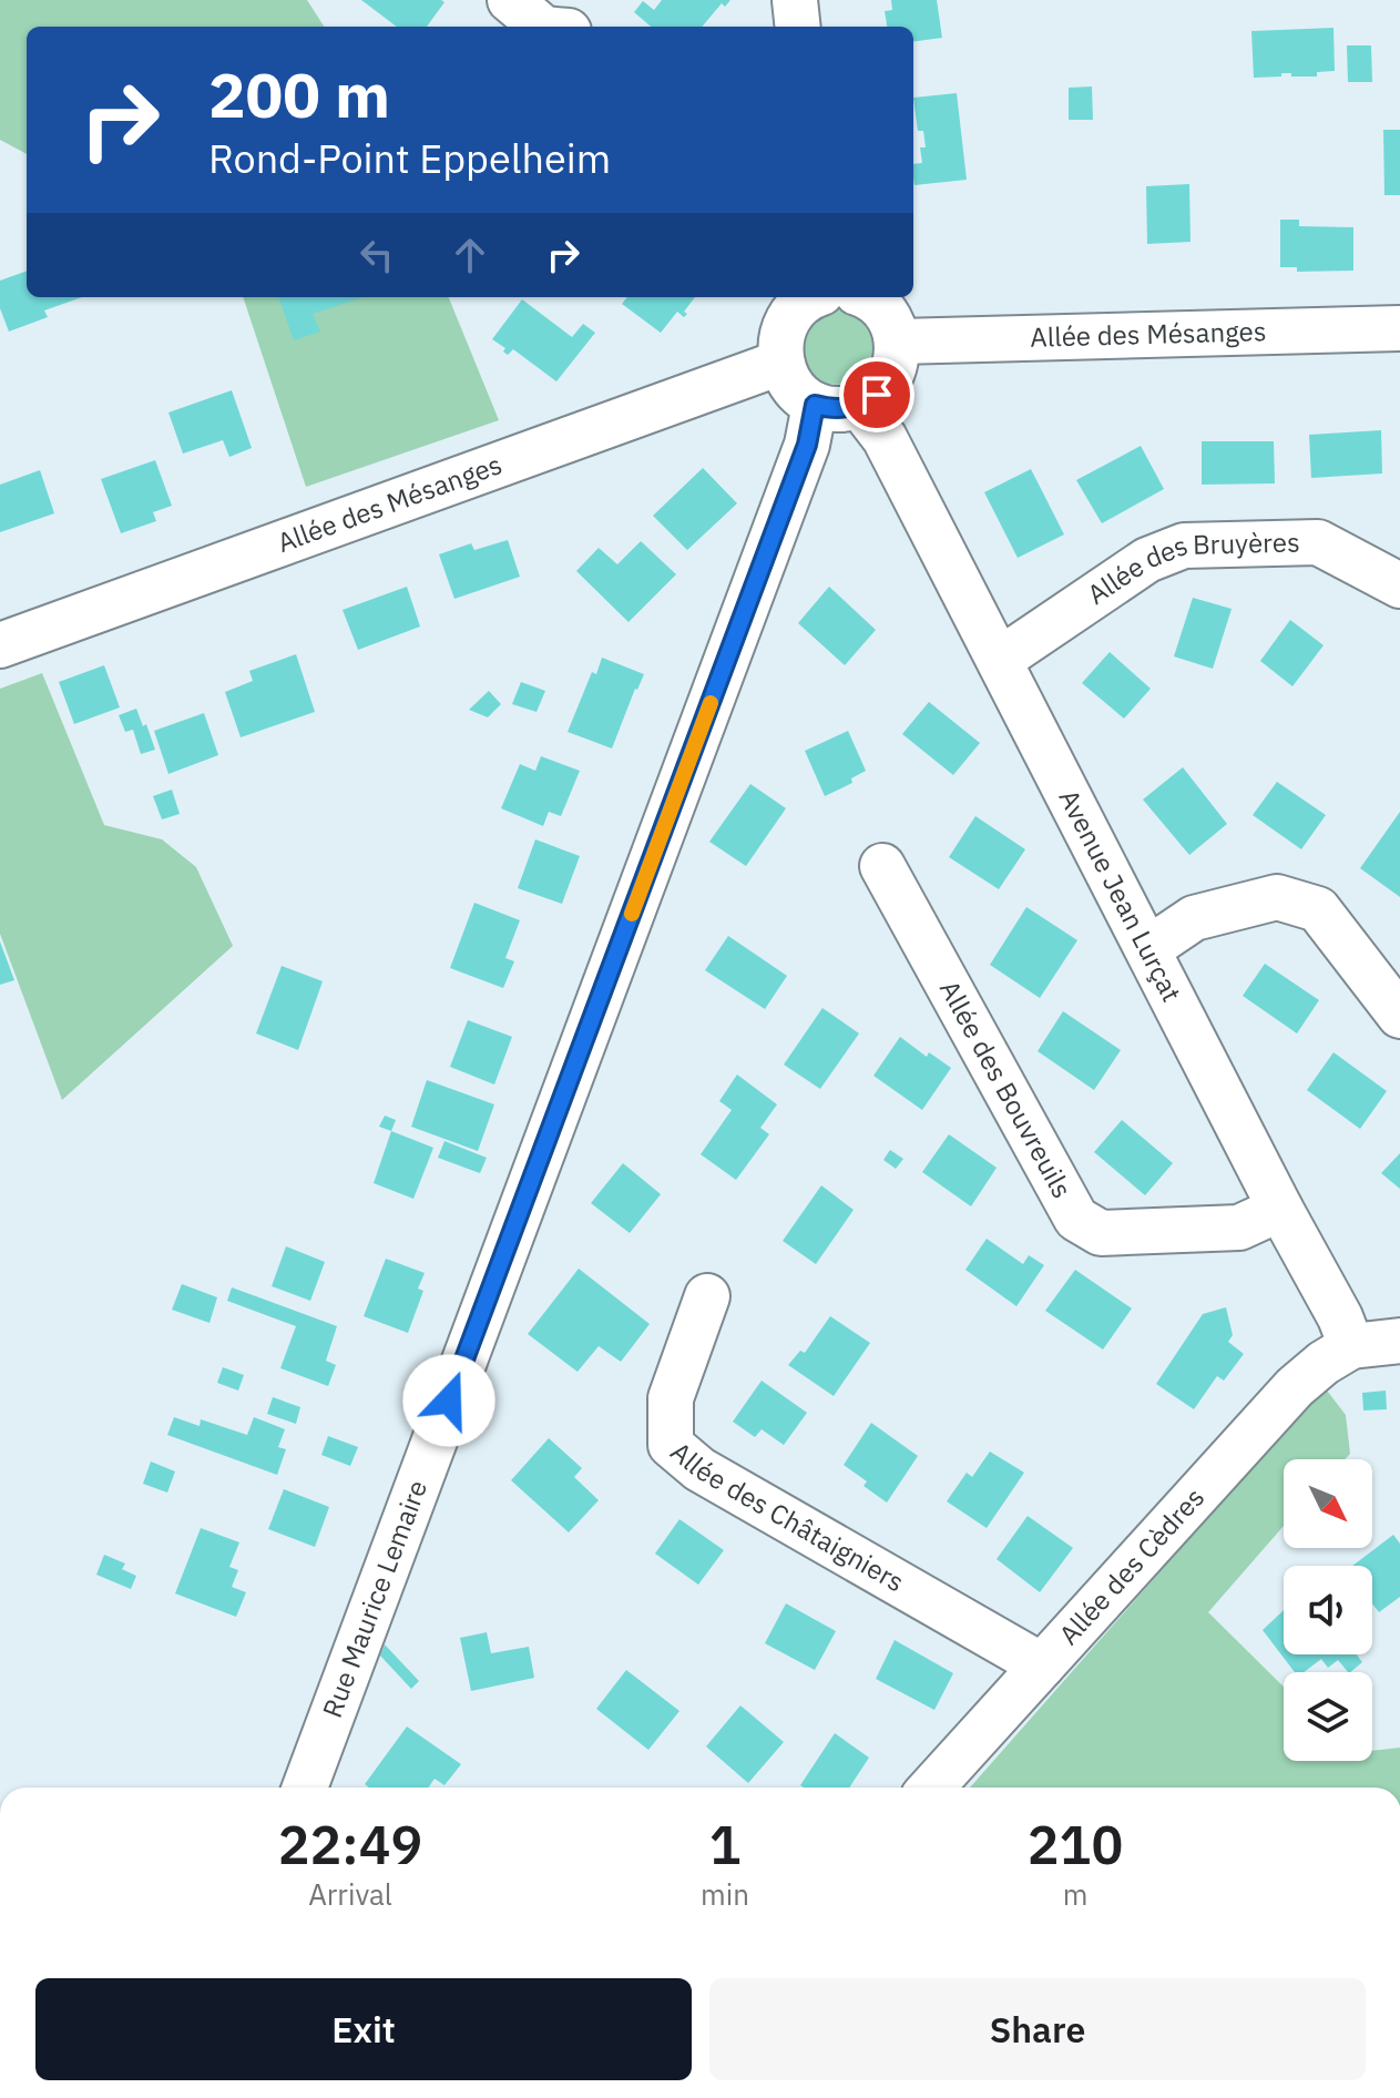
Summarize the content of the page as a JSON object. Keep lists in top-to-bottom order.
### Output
{
  "streets": {
    "street": [
      "Allée des Mésanges",
      "Allée des Bruyères",
      "Avenue Jean Lurçat",
      "Allée des Bouvreuils",
      "Allée des Châtaigniers",
      "Allée des Cèdres",
      "Rue Maurice Lemaire"
    ]
  },
  "crossings": [
    ["Allée des Bruyères", "Avenue Jean Lurçat"],
    ["Avenue Jean Lurçat", "Allée des Bouvreuils"],
    ["Avenue Jean Lurçat", "Allée des Cèdres"],
    ["Allée des Châtaigniers", "Allée des Cèdres"]
  ],
  "north": "bottom right",
  "page": {
    "turn": ["200 m", "Rond-Point Eppelheim"],
    "eta": [
      "22:49",
      "Arrival",
      "1",
      "min",
      "210",
      "m"
    ],
    "buttons": ["Exit", "Share"]
  }
}
